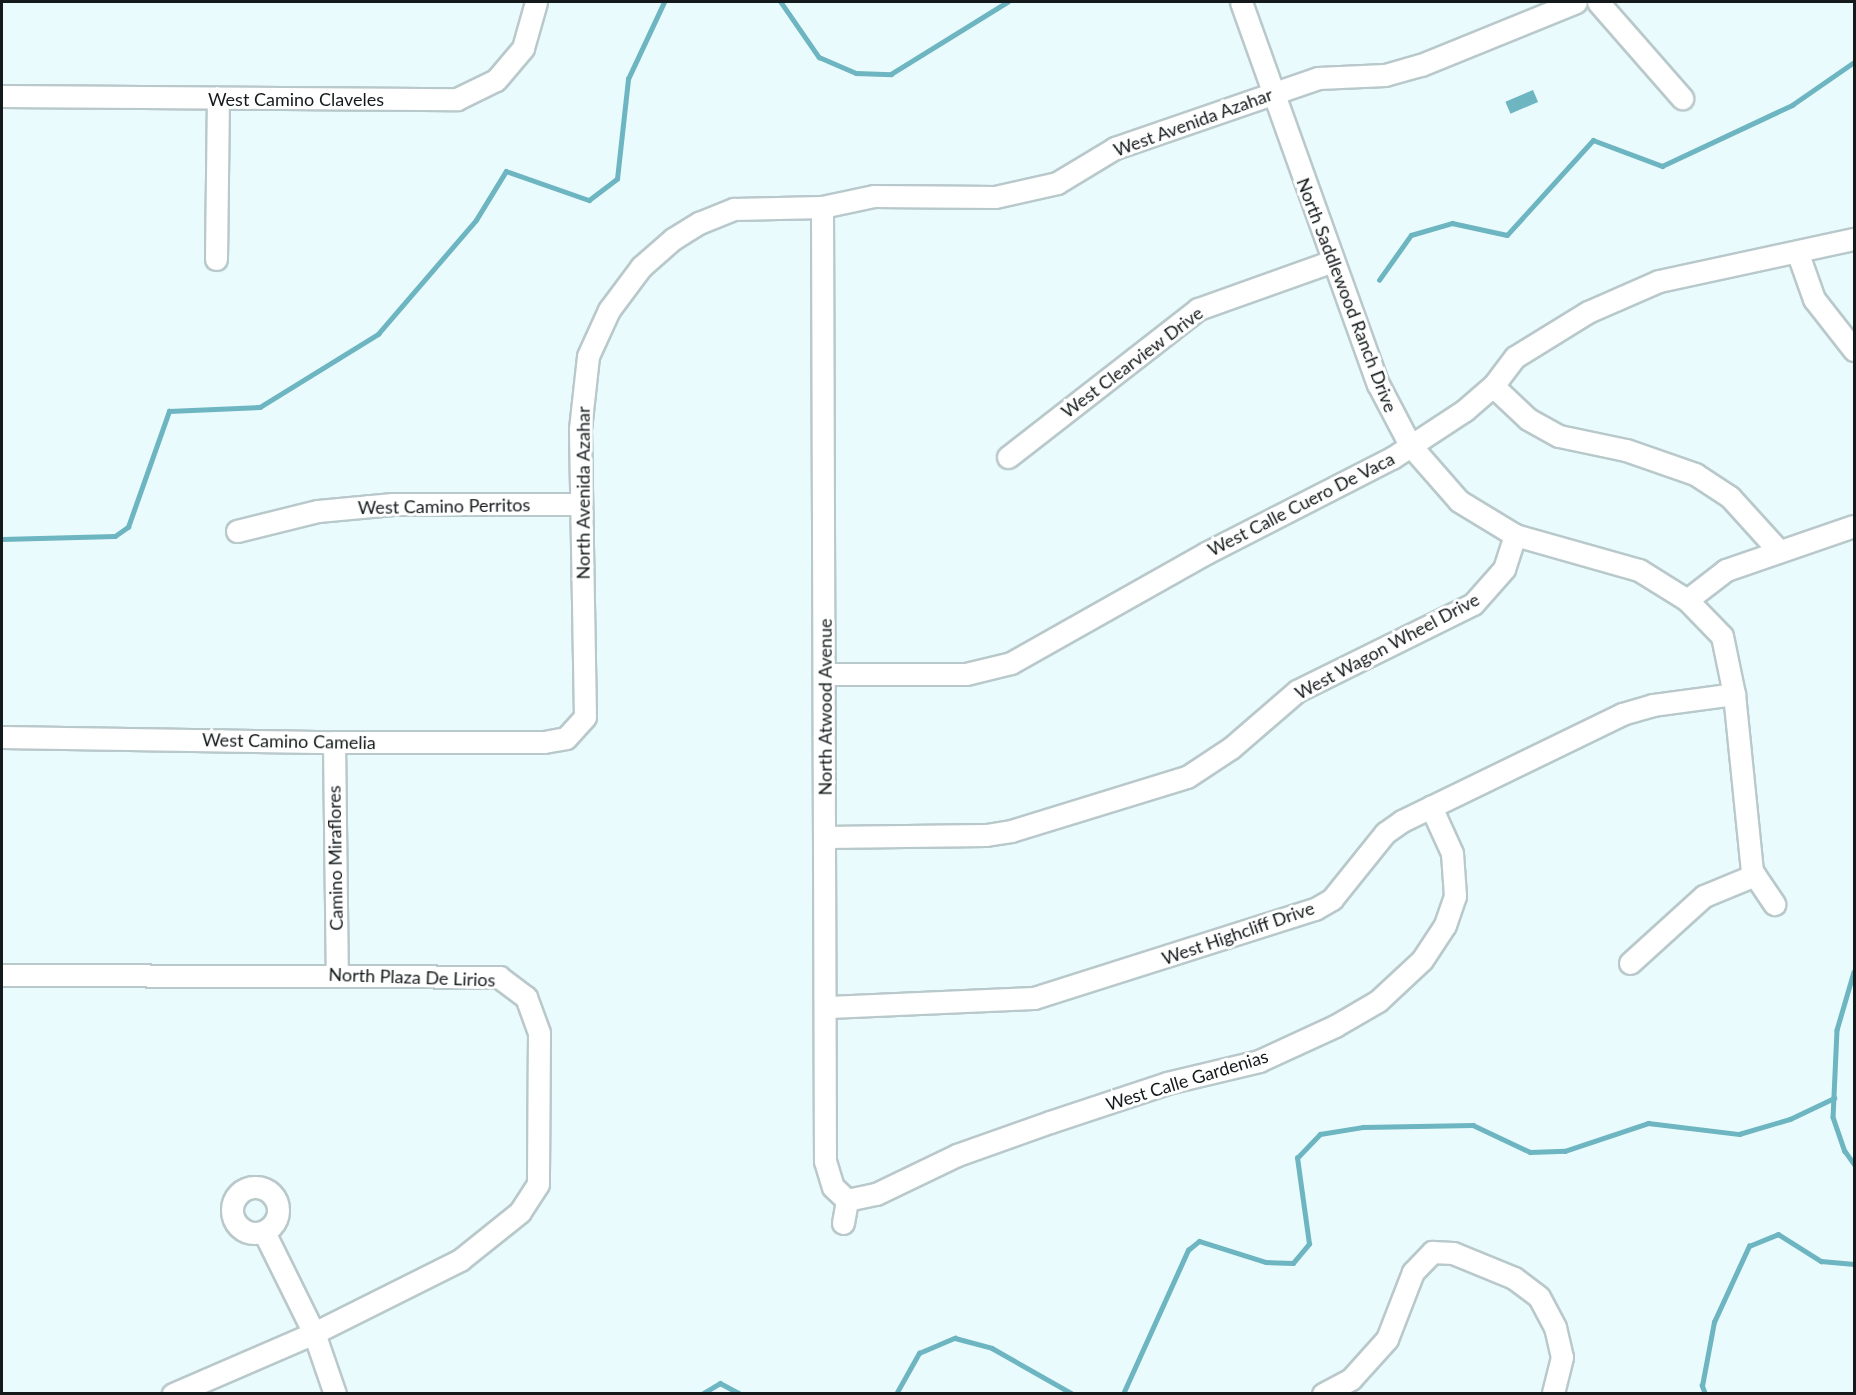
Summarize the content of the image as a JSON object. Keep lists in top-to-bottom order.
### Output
{
  "streets": {
    "street": [
      "West Camino Claveles",
      "West Avenida Azahar",
      "North Saddlewood Ranch Drive",
      "West Clearview Drive",
      "North Avenida Azahar",
      "West Calle Cuero De Vaca",
      "West Camino Perritos",
      "West Wagon Wheel Drive",
      "North Atwood Avenue",
      "West Camino Camelia",
      "Camino Miraflores",
      "West Highcliff Drive",
      "North Plaza De Lirios",
      "West Calle Gardenias"
    ]
  },
  "crossings": [
    ["West Avenida Azahar", "North Saddlewood Ranch Drive"],
    ["West Avenida Azahar", "North Avenida Azahar"],
    ["West Avenida Azahar", "North Atwood Avenue"],
    ["North Saddlewood Ranch Drive", "West Clearview Drive"],
    ["North Saddlewood Ranch Drive", "West Calle Cuero De Vaca"],
    ["North Saddlewood Ranch Drive", "West Wagon Wheel Drive"],
    ["North Saddlewood Ranch Drive", "West Highcliff Drive"],
    ["North Avenida Azahar", "West Camino Perritos"],
    ["North Avenida Azahar", "West Camino Camelia"],
    ["West Calle Cuero De Vaca", "North Atwood Avenue"],
    ["West Wagon Wheel Drive", "North Atwood Avenue"],
    ["North Atwood Avenue", "West Highcliff Drive"],
    ["North Atwood Avenue", "West Calle Gardenias"],
    ["West Camino Camelia", "Camino Miraflores"],
    ["Camino Miraflores", "North Plaza De Lirios"],
    ["West Highcliff Drive", "West Calle Gardenias"]
  ]
}
